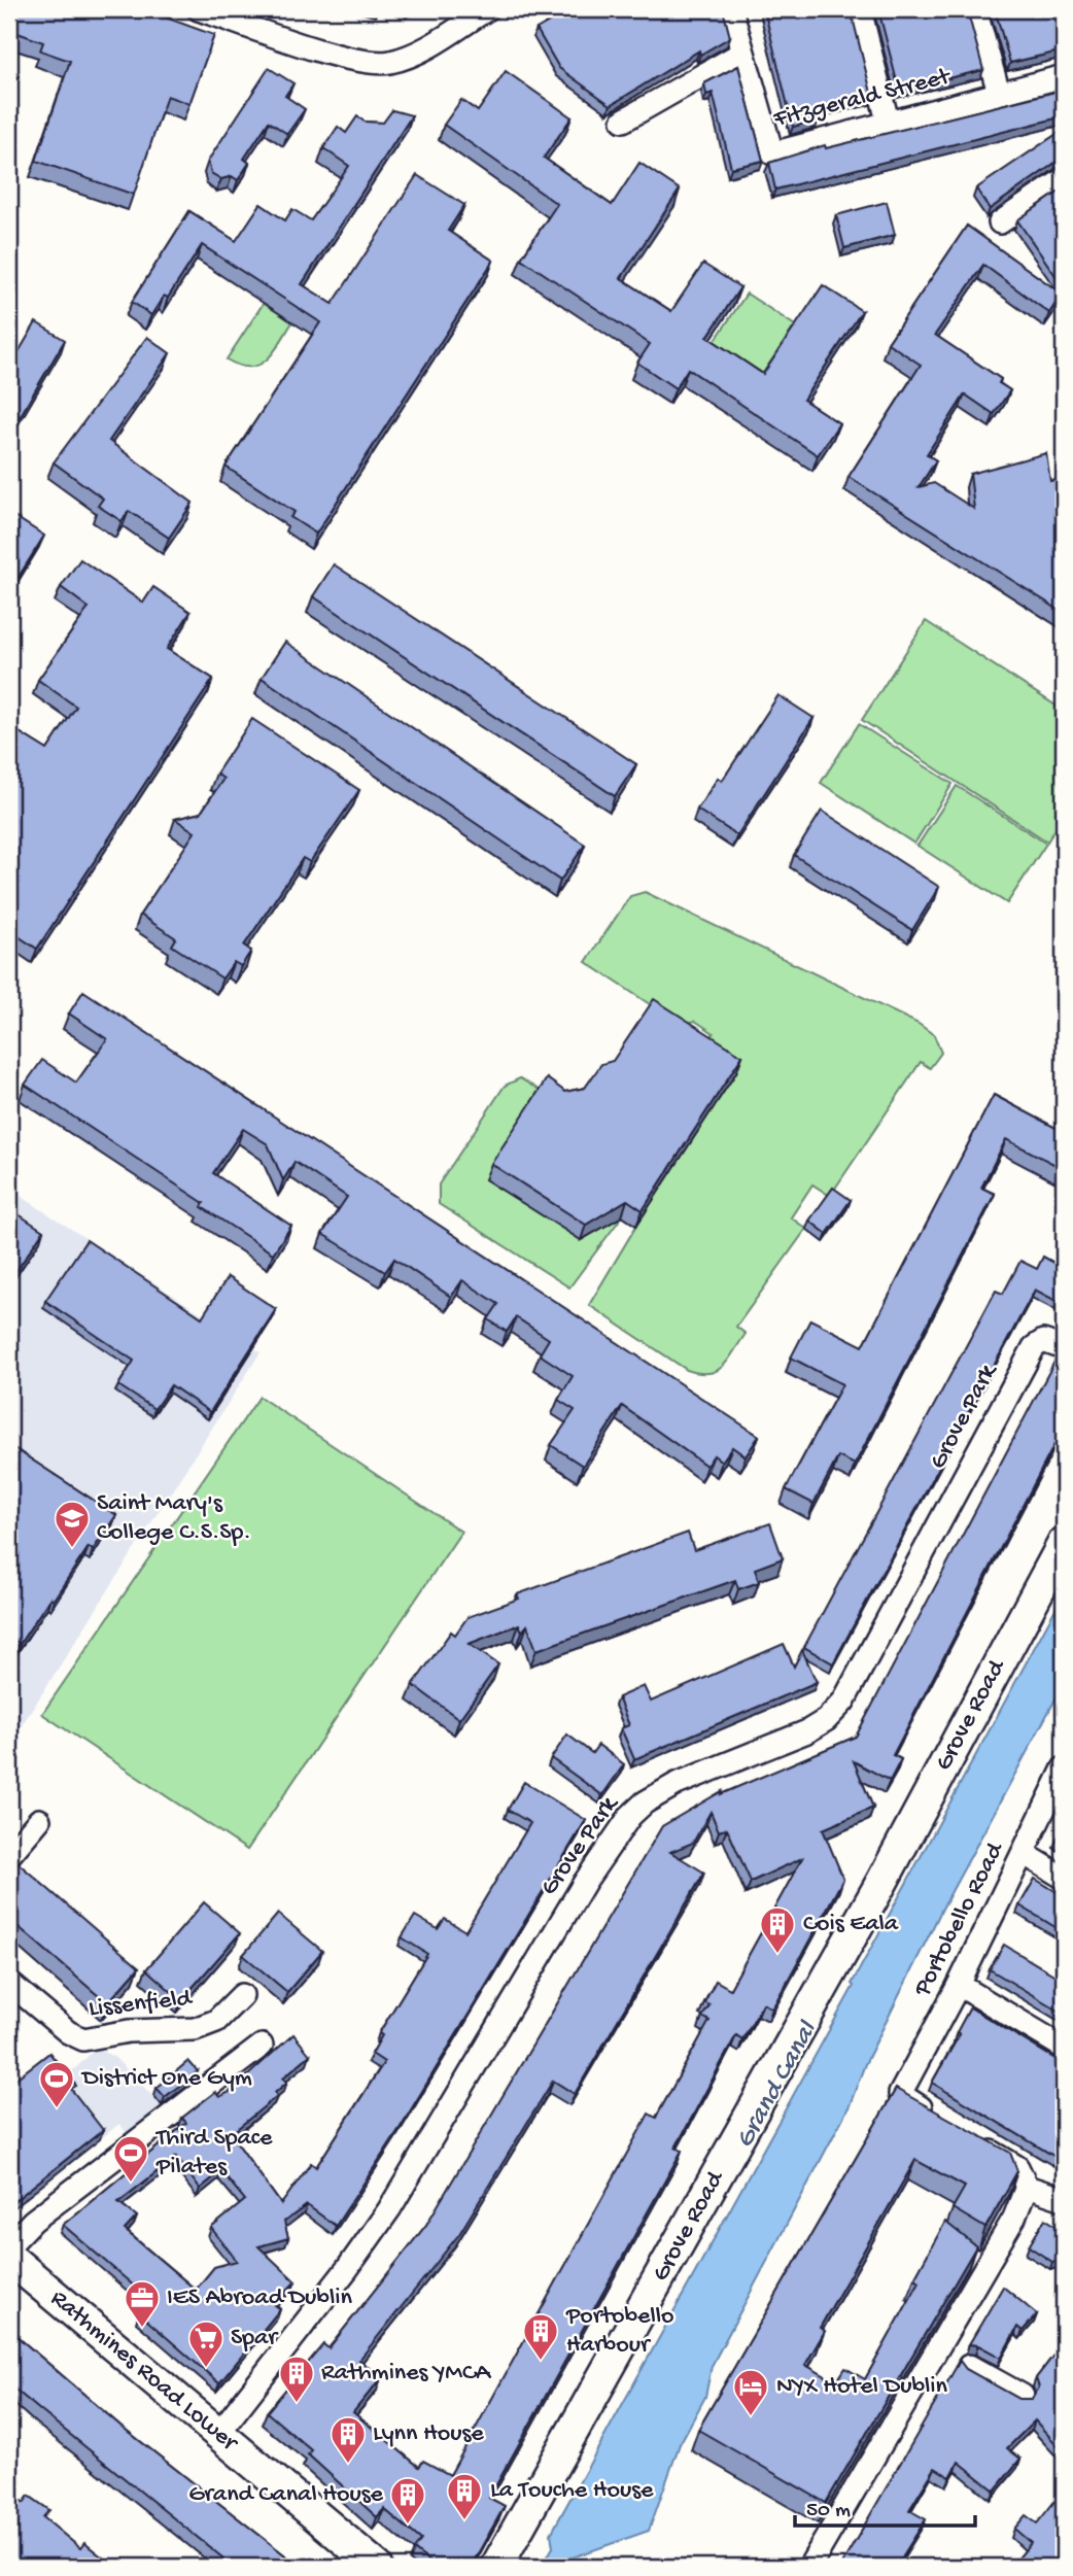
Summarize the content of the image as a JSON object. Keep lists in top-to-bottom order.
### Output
{
  "streets": {
    "main road": ["Grove Road", "Rathmines Road Lower"],
    "street": [
      "Fitzgerald Street",
      "Grove Park",
      "Portobello Road",
      "Lissenfield"
    ]
  },
  "crossings": [
    ["Grove Park", "Rathmines Road Lower"]
  ],
  "water": ["Grand Canal"],
  "places": {
    "school or university": ["Saint Mary's College C.S.Sp."],
    "building": [
      "Cois Eala",
      "Portobello Harbour",
      "Rathmines YMCA",
      "Lynn House",
      "La Touche House",
      "Grand Canal House"
    ],
    "sports": ["District One Gym", "Third Space Pilates"],
    "office": ["IES Abroad Dublin"],
    "supermarket": ["Spar"],
    "hotel": ["NYX Hotel Dublin"]
  },
  "scale_bar": "50 m"
}
